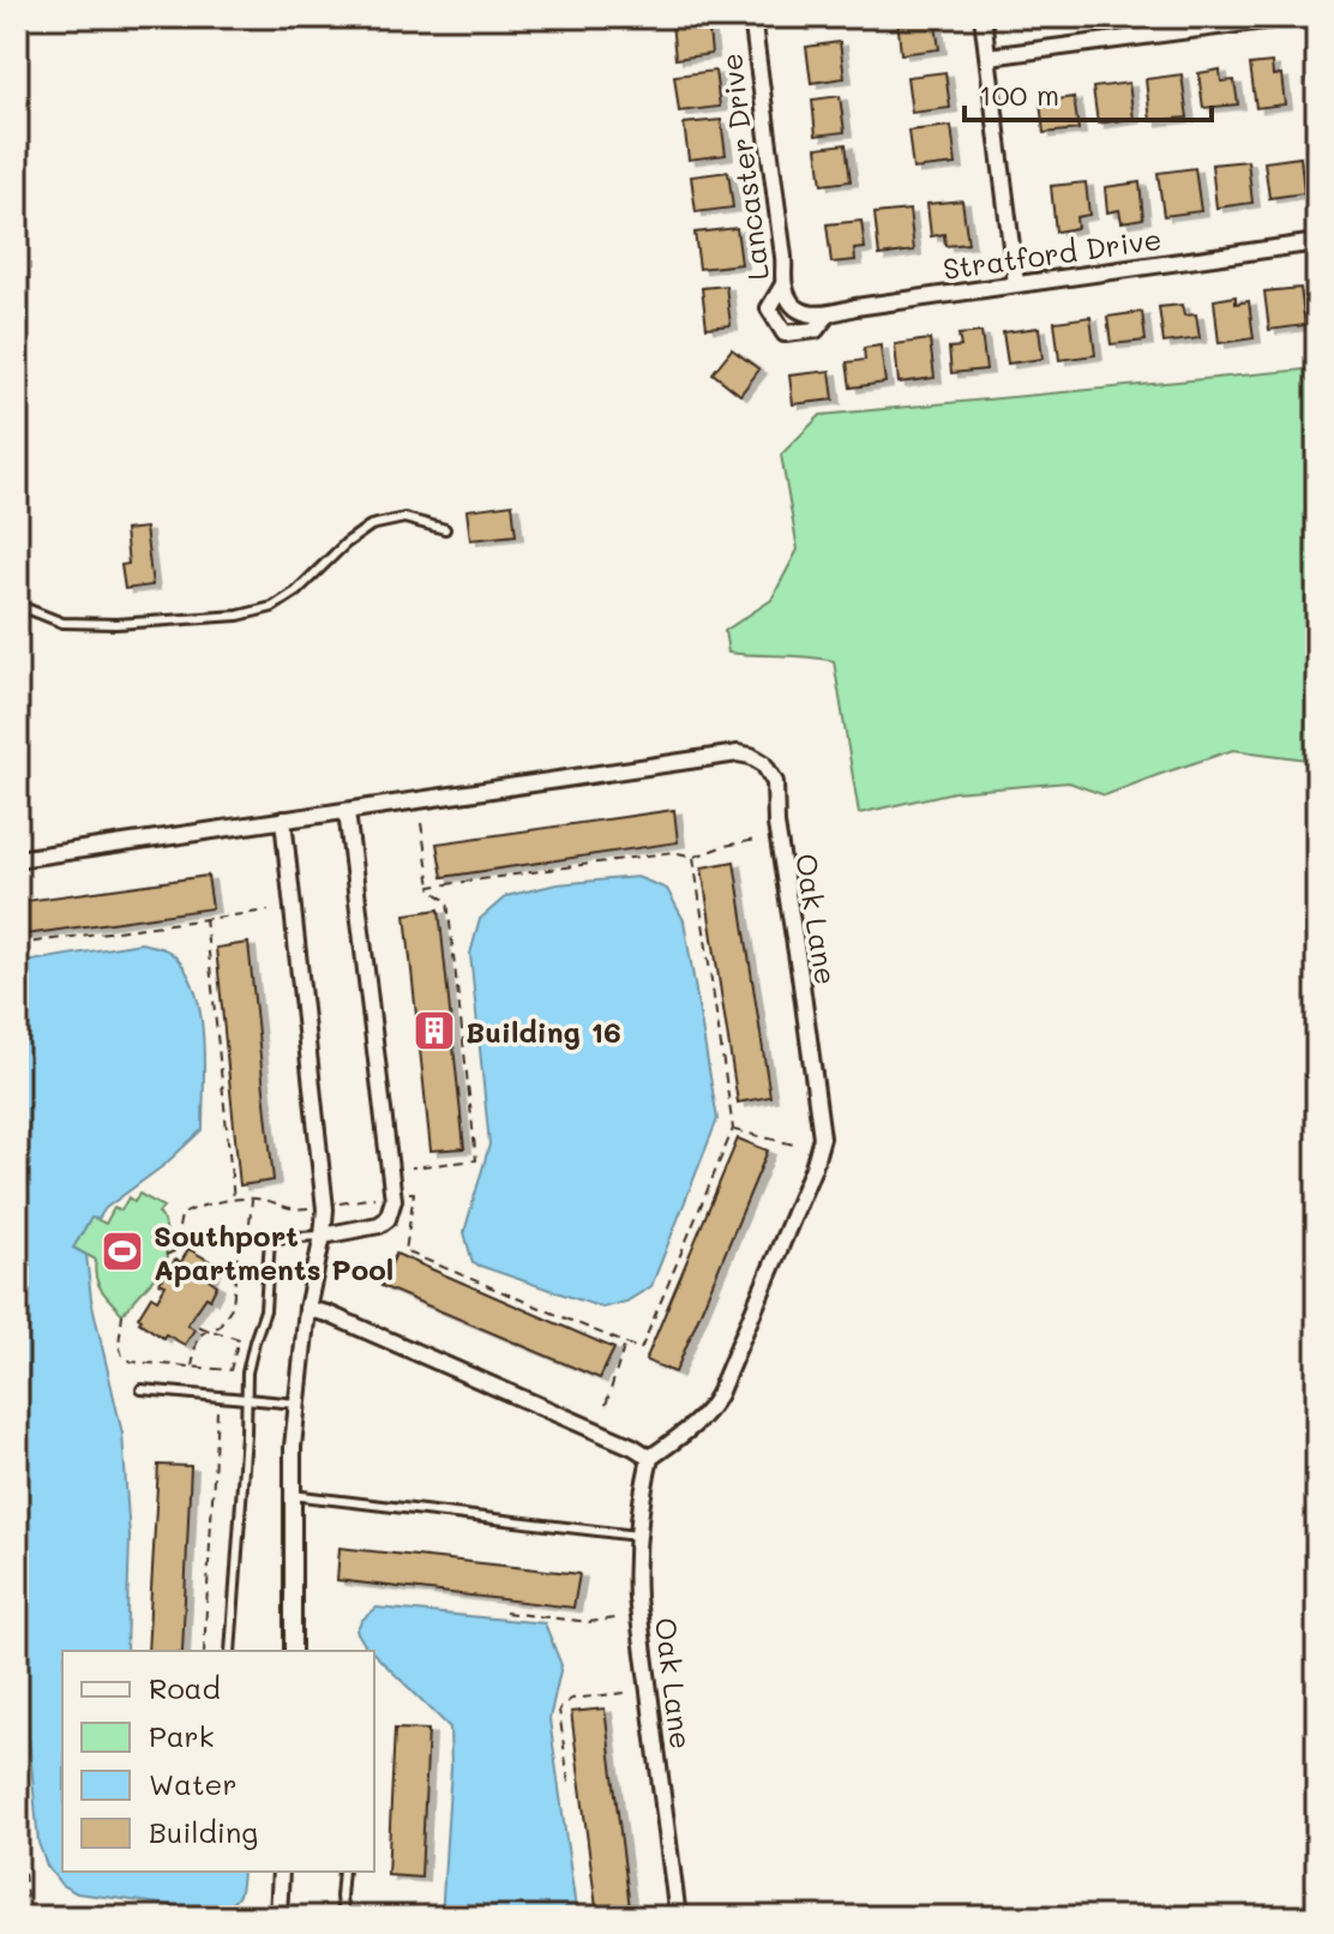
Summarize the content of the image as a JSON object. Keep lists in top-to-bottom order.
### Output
{
  "streets": {
    "street": ["Lancaster Drive", "Stratford Drive", "Oak Lane"]
  },
  "crossings": [
    ["Lancaster Drive", "Stratford Drive"]
  ],
  "places": {
    "building": ["Building 16"],
    "sports": ["Southport Apartments Pool"]
  },
  "legend": [
    "Road",
    "Park",
    "Water",
    "Building"
  ],
  "scale_bar": "100 m"
}
